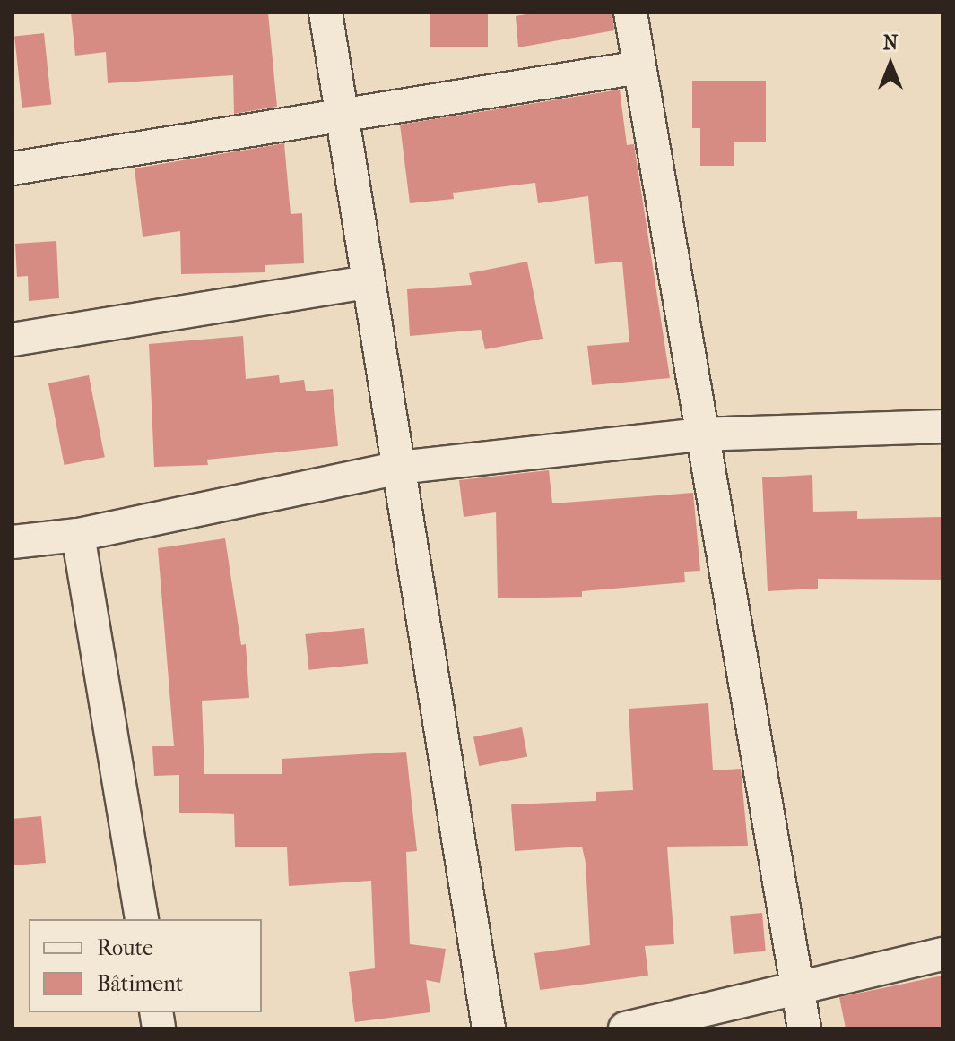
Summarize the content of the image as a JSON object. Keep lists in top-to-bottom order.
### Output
{
  "legend": ["Route", "Bâtiment"],
  "north": "top"
}
